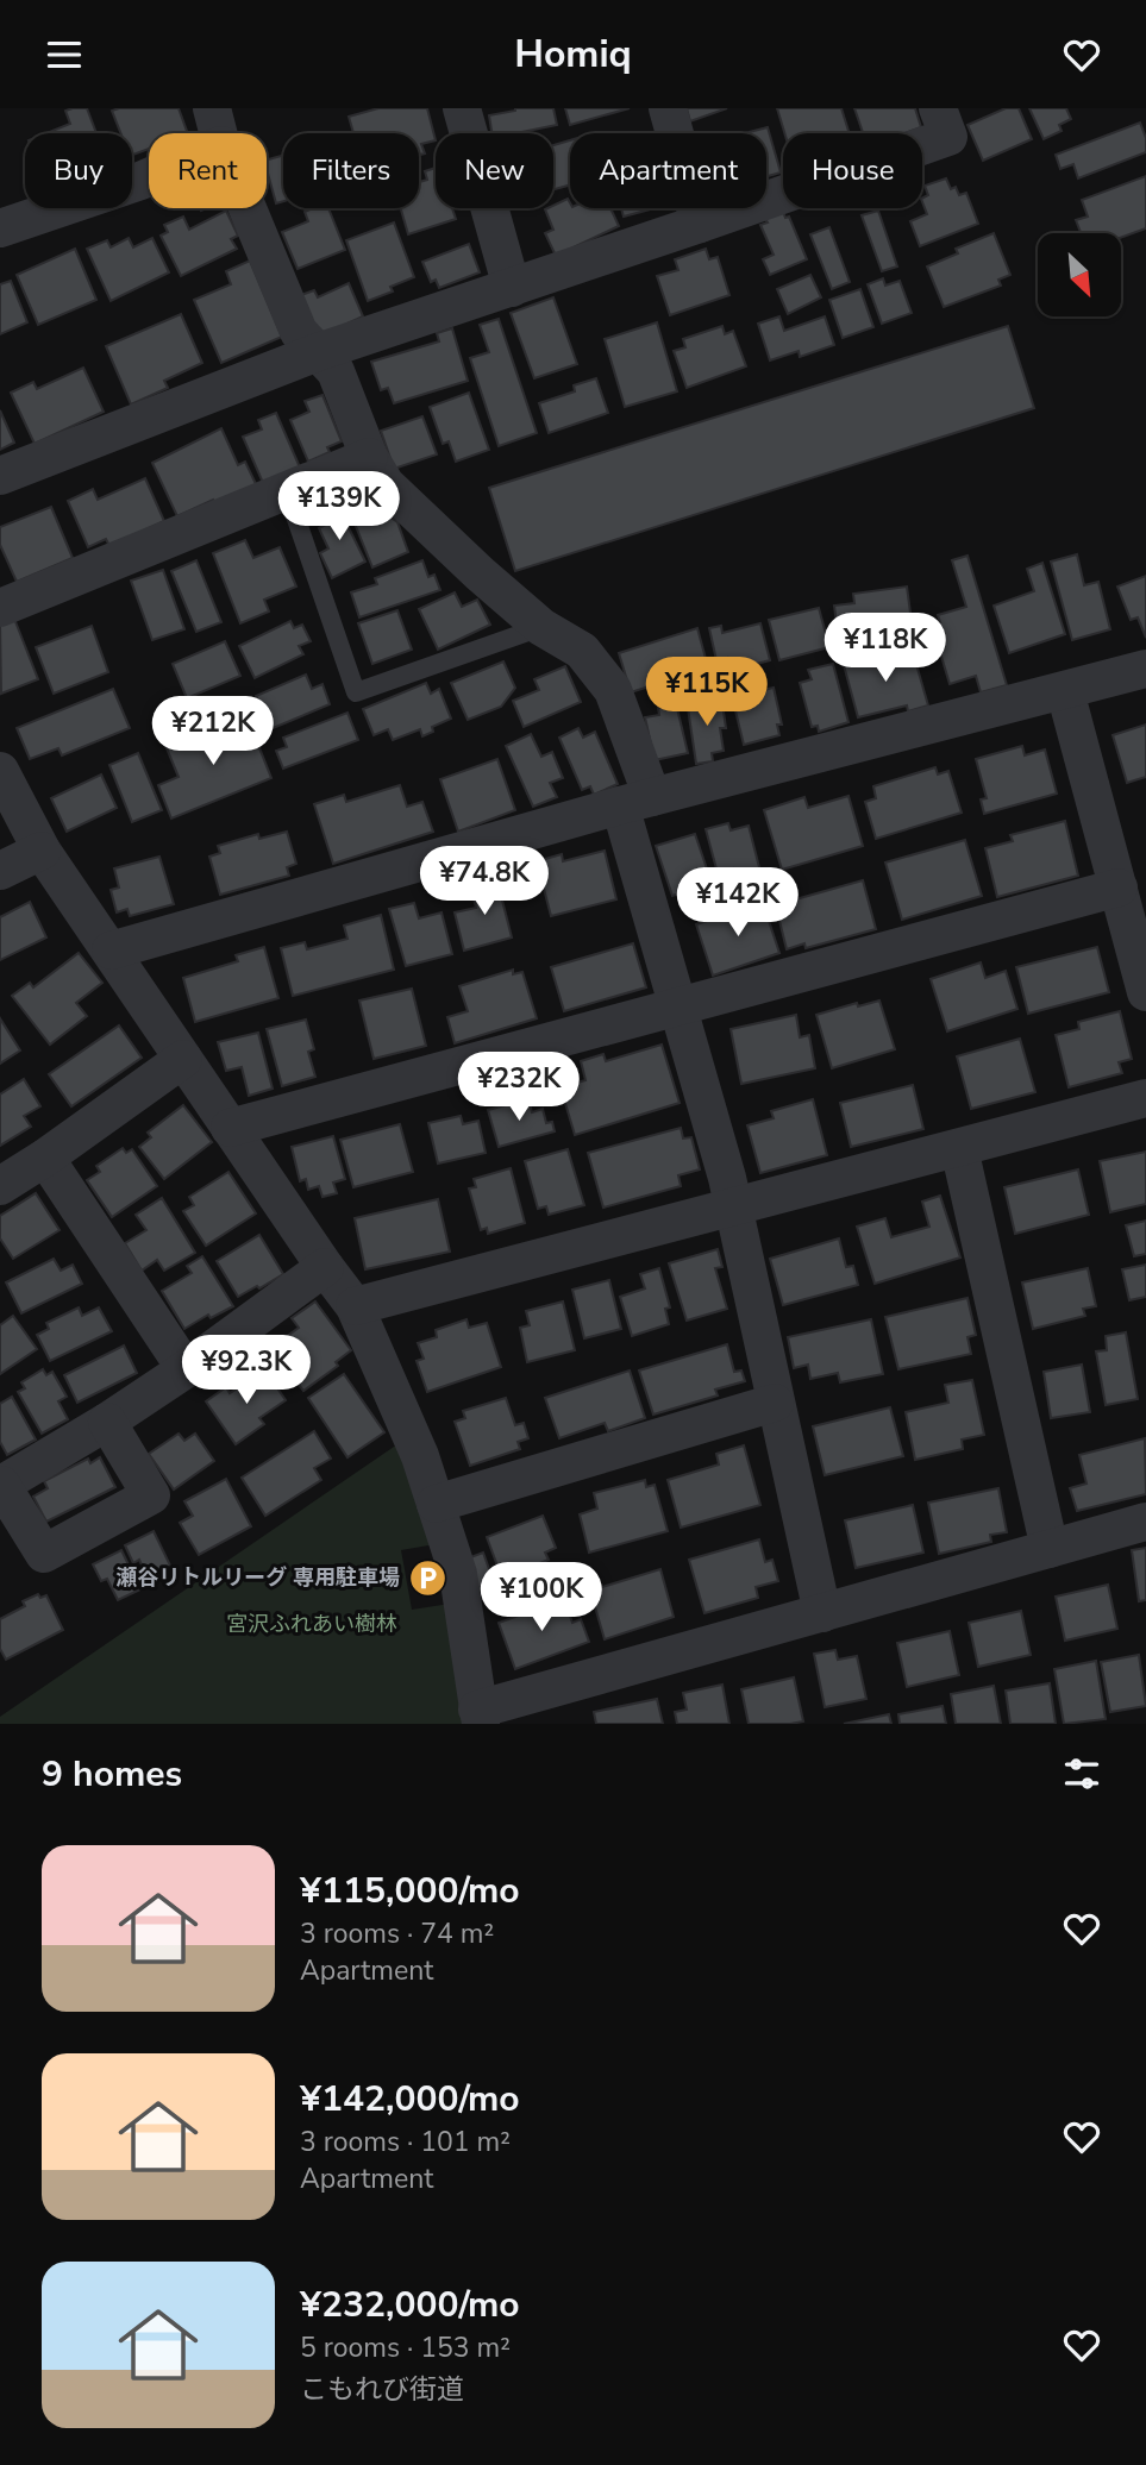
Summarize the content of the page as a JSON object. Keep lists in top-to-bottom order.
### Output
{
  "parks": ["宮沢ふれあい樹林"],
  "places": {
    "parking": ["瀬谷リトルリーグ 専用駐車場"]
  },
  "north": "bottom right",
  "page": {
    "header": "Homiq",
    "chip": [
      "Buy",
      "Rent",
      "Filters",
      "New",
      "Apartment",
      "House"
    ],
    "price": [
      "¥139K",
      "¥118K",
      "¥115K",
      "¥212K",
      "¥74.8K",
      "¥142K",
      "¥232K",
      "¥92.3K",
      "¥100K"
    ],
    "heading": "9 homes",
    "list": [
      {
        "name": "¥115,000/mo",
        "note": "3 rooms · 74 m² · Apartment"
      },
      {
        "name": "¥142,000/mo",
        "note": "3 rooms · 101 m² · Apartment"
      },
      {
        "name": "¥232,000/mo",
        "note": "5 rooms · 153 m² · こもれび街道"
      }
    ]
  }
}
